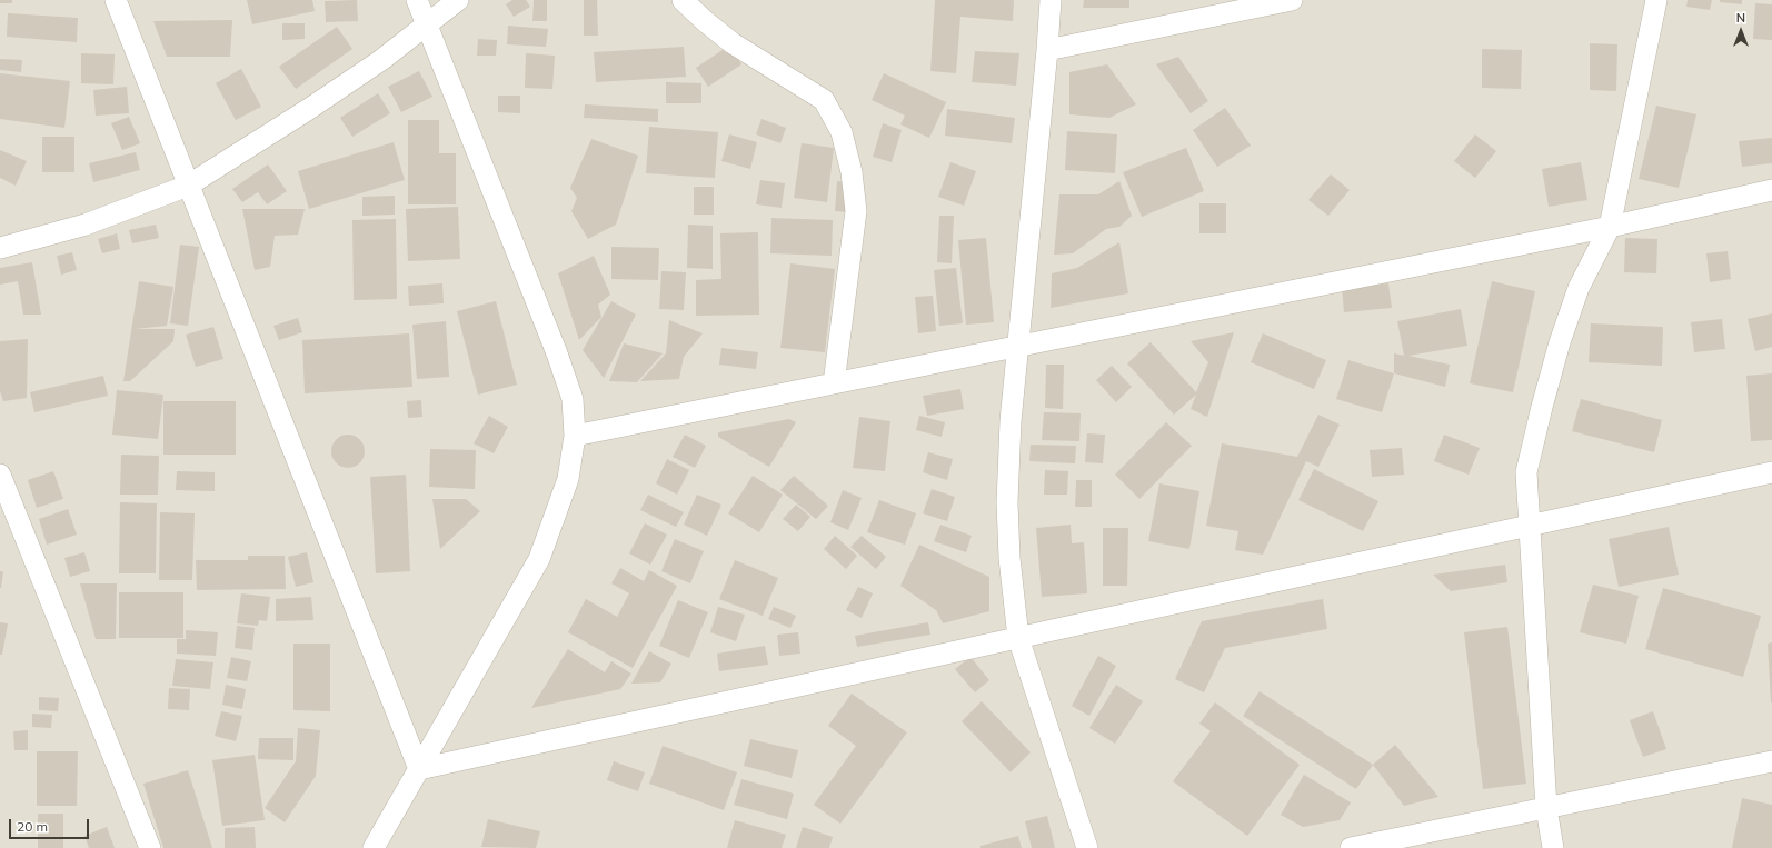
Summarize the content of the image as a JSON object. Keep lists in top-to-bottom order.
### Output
{
  "scale_bar": "20 m",
  "north": "top"
}
